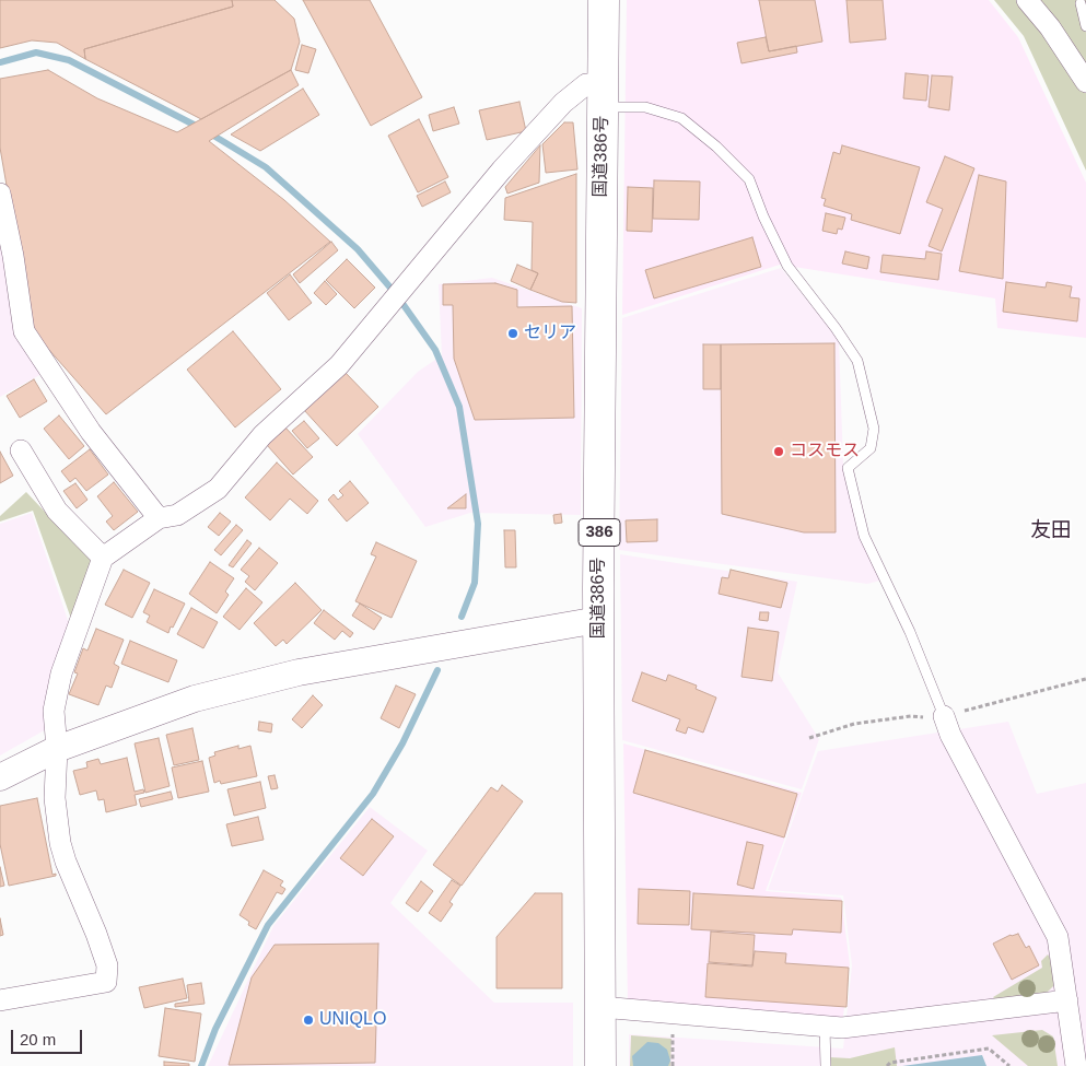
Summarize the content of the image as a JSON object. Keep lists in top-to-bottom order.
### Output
{
  "streets": {
    "highway": ["国道386号", "386"]
  },
  "districts": ["友田"],
  "places": ["セリア", "コスモス", "UNIQLO"],
  "scale_bar": "20 m"
}
